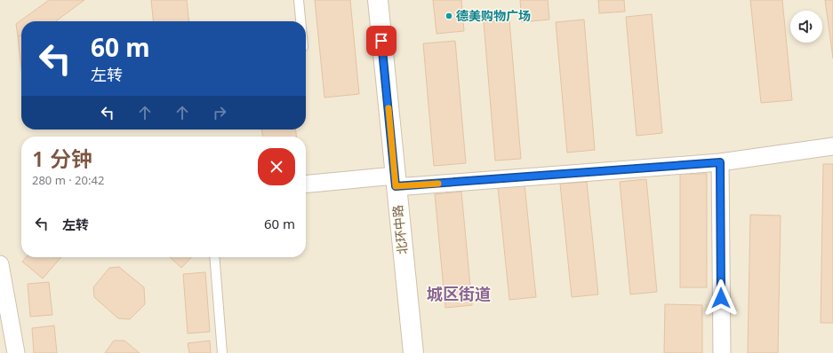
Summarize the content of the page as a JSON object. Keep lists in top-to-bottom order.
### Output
{
  "streets": {
    "street": ["北环中路"]
  },
  "districts": ["城区街道"],
  "places": ["德美购物广场"],
  "page": {
    "turn": ["60 m", "左转"],
    "heading": ["1 分钟", "280 m · 20:42"],
    "list": [
      {
        "name": "左转",
        "value": "60 m"
      }
    ]
  }
}
